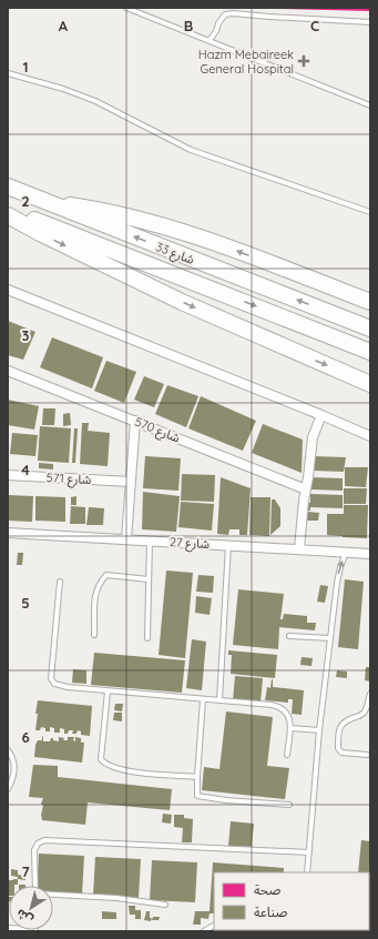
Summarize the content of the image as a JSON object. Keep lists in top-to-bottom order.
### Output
{
  "streets": {
    "highway": ["شارع 33"],
    "street": ["شارع 570", "شارع 571", "شارع 27"]
  },
  "places": {
    "health": ["Hazm Mebaireek General Hospital"]
  },
  "legend": ["صحة", "صناعة"],
  "north": "bottom left",
  "grid": {
    "columns": ["A", "B", "C"],
    "rows": [
      "1",
      "2",
      "3",
      "4",
      "5",
      "6",
      "7"
    ]
  }
}
